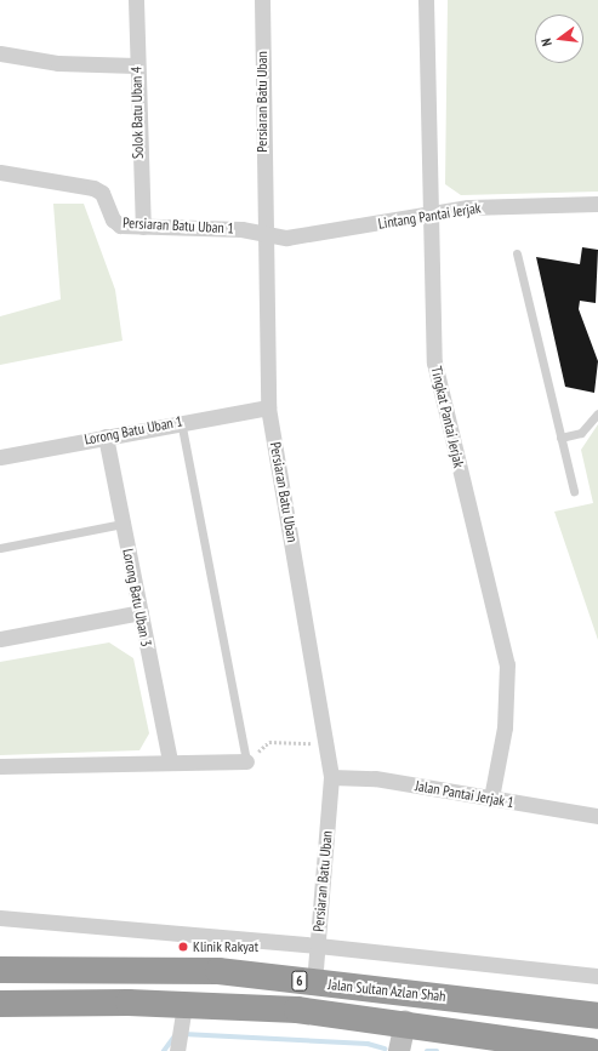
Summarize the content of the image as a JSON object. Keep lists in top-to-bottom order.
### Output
{
  "streets": {
    "highway": ["6", "Jalan Sultan Azlan Shah"],
    "street": [
      "Persiaran Batu Uban",
      "Solok Batu Uban 4",
      "Lintang Pantai Jerjak",
      "Persiaran Batu Uban 1",
      "Tingkat Pantai Jerjak",
      "Lorong Batu Uban 1",
      "Lorong Batu Uban 3",
      "Jalan Pantai Jerjak 1"
    ]
  },
  "crossings": [
    ["Persiaran Batu Uban", "Lintang Pantai Jerjak"],
    ["Persiaran Batu Uban", "Persiaran Batu Uban 1"],
    ["Persiaran Batu Uban", "Lorong Batu Uban 1"],
    ["Persiaran Batu Uban", "Jalan Pantai Jerjak 1"],
    ["Persiaran Batu Uban", "Jalan Sultan Azlan Shah"],
    ["Solok Batu Uban 4", "Persiaran Batu Uban 1"],
    ["Lintang Pantai Jerjak", "Persiaran Batu Uban 1"],
    ["Lintang Pantai Jerjak", "Tingkat Pantai Jerjak"],
    ["Tingkat Pantai Jerjak", "Jalan Pantai Jerjak 1"],
    ["Lorong Batu Uban 1", "Lorong Batu Uban 3"]
  ],
  "places": ["Klinik Rakyat"],
  "north": "left"
}
